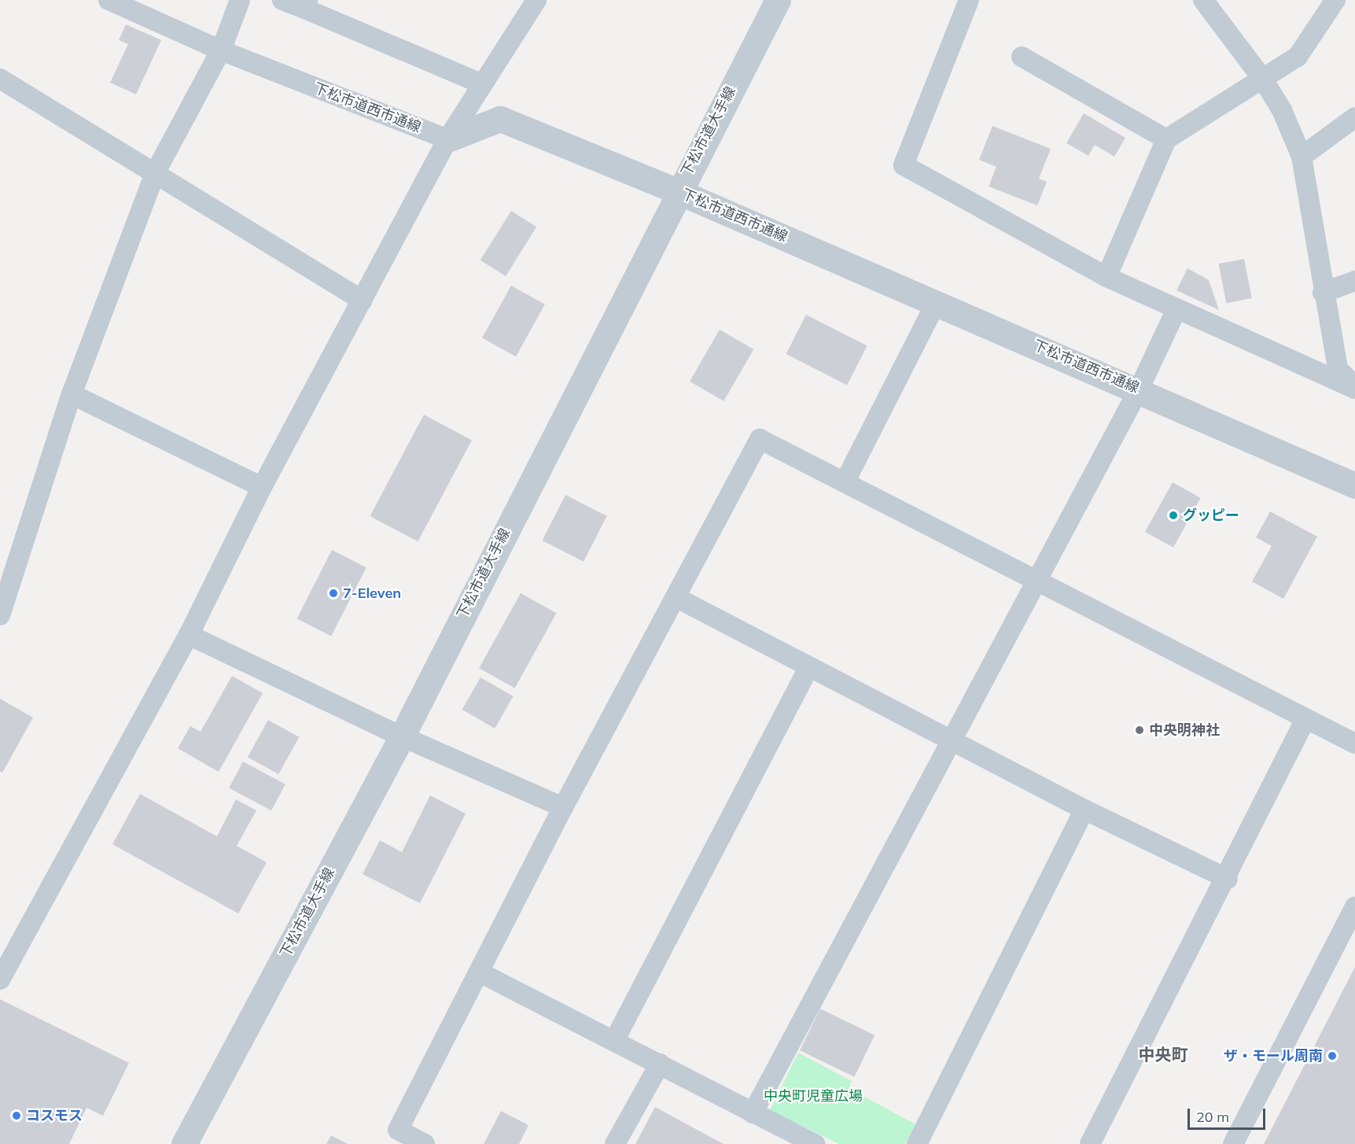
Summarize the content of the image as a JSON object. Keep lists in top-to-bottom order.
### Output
{
  "streets": {
    "street": ["下松市道西市通線", "下松市道大手線"]
  },
  "crossings": [
    ["下松市道西市通線", "下松市道大手線"]
  ],
  "districts": ["中央町"],
  "parks": ["中央町児童広場"],
  "places": [
    "グッピー",
    "7-Eleven",
    "中央明神社",
    "ザ・モール周南",
    "コスモス"
  ],
  "scale_bar": "20 m"
}
